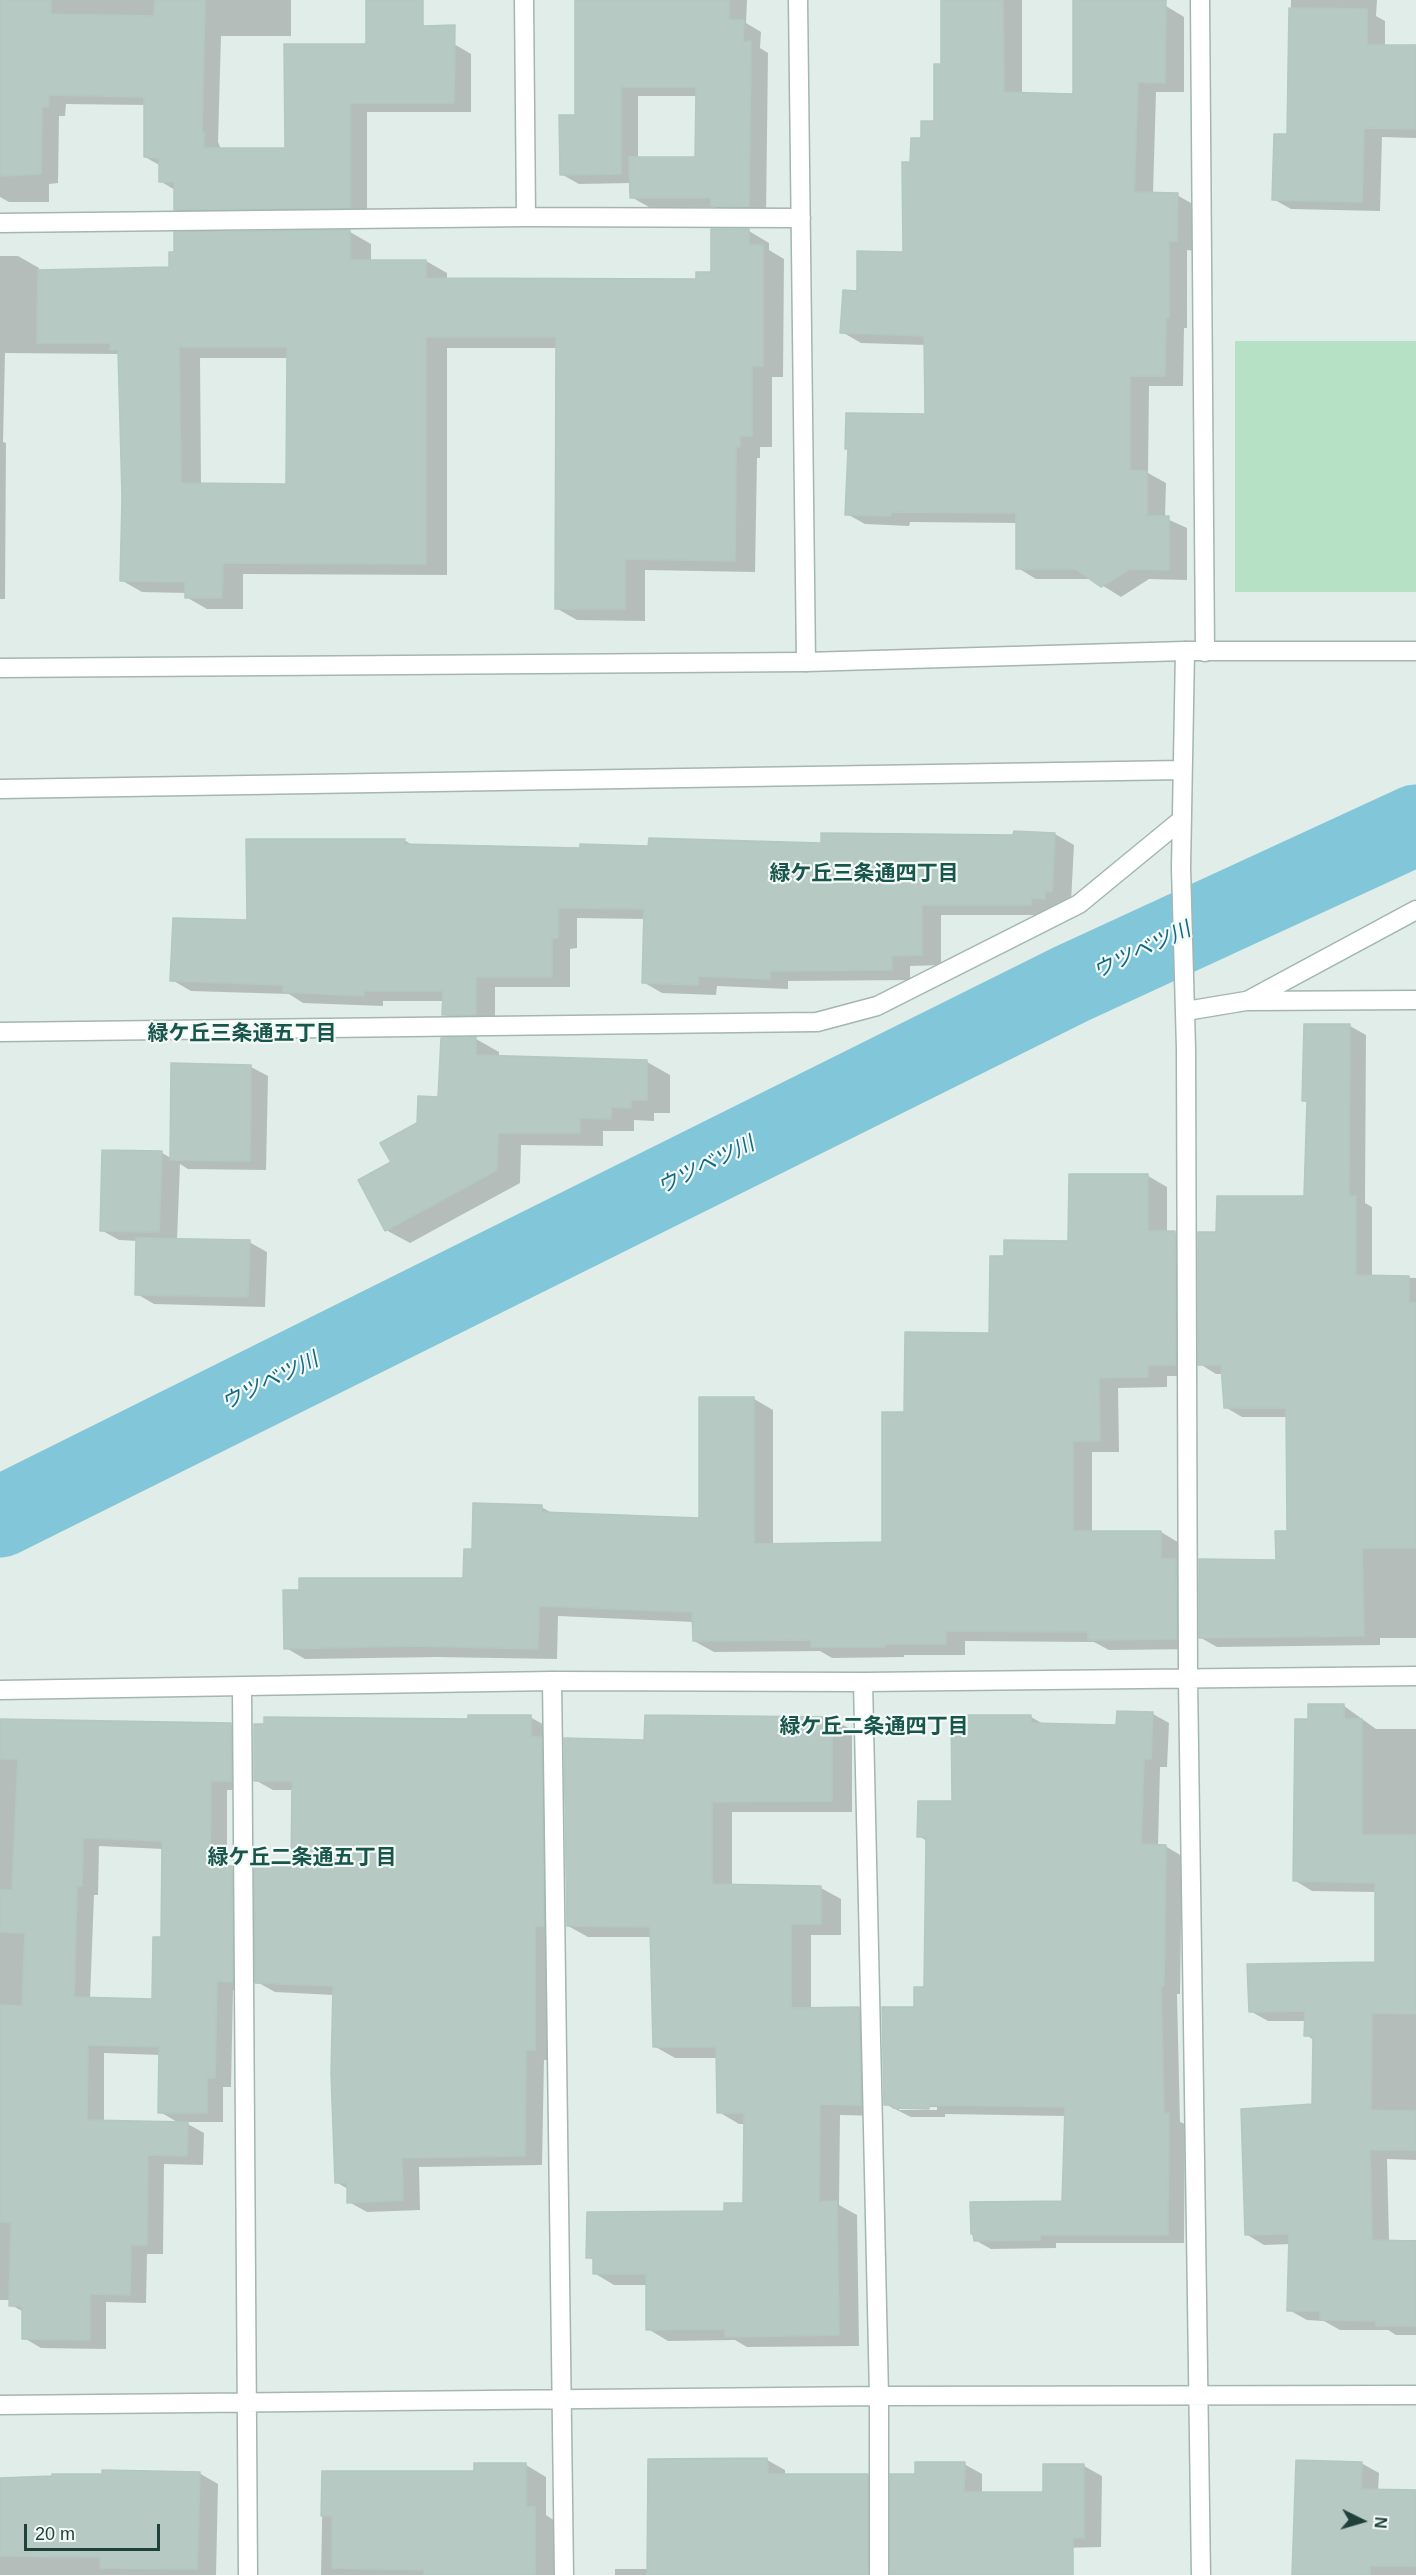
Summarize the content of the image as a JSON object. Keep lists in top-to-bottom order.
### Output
{
  "districts": [
    "緑ケ丘三条通四丁目",
    "緑ケ丘三条通五丁目",
    "緑ケ丘二条通四丁目",
    "緑ケ丘二条通五丁目"
  ],
  "water": ["ウツベツ川"],
  "scale_bar": "20 m",
  "north": "right"
}
